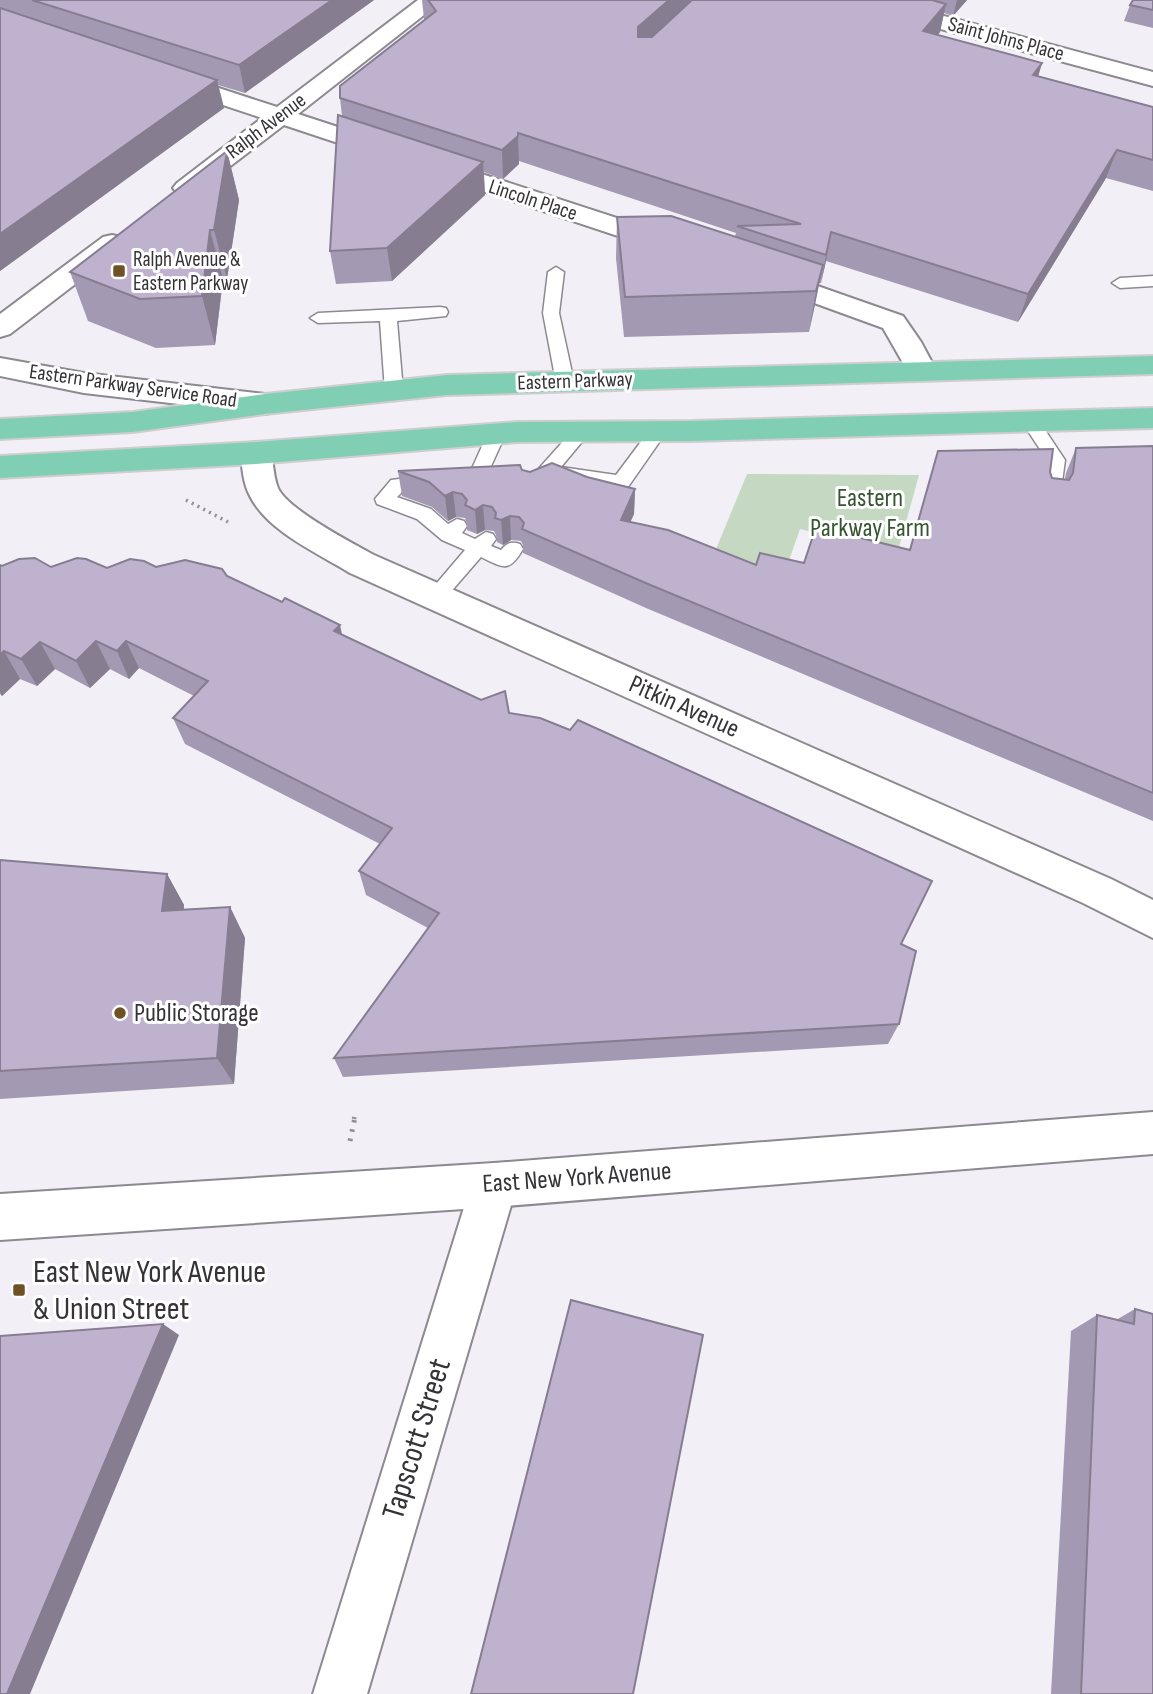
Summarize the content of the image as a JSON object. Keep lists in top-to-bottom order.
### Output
{
  "streets": {
    "main road": ["Eastern Parkway"],
    "street": [
      "Saint Johns Place",
      "Ralph Avenue",
      "Lincoln Place",
      "Eastern Parkway Service Road",
      "Pitkin Avenue",
      "East New York Avenue",
      "Tapscott Street"
    ]
  },
  "crossings": [
    ["Ralph Avenue", "Lincoln Place"],
    ["Eastern Parkway", "Eastern Parkway Service Road"],
    ["Eastern Parkway", "Pitkin Avenue"],
    ["East New York Avenue", "Tapscott Street"]
  ],
  "parks": ["Eastern Parkway Farm"],
  "places": {
    "transit": ["Ralph Avenue & Eastern Parkway", "East New York Avenue & Union Street"],
    "other": ["Public Storage"]
  }
}
